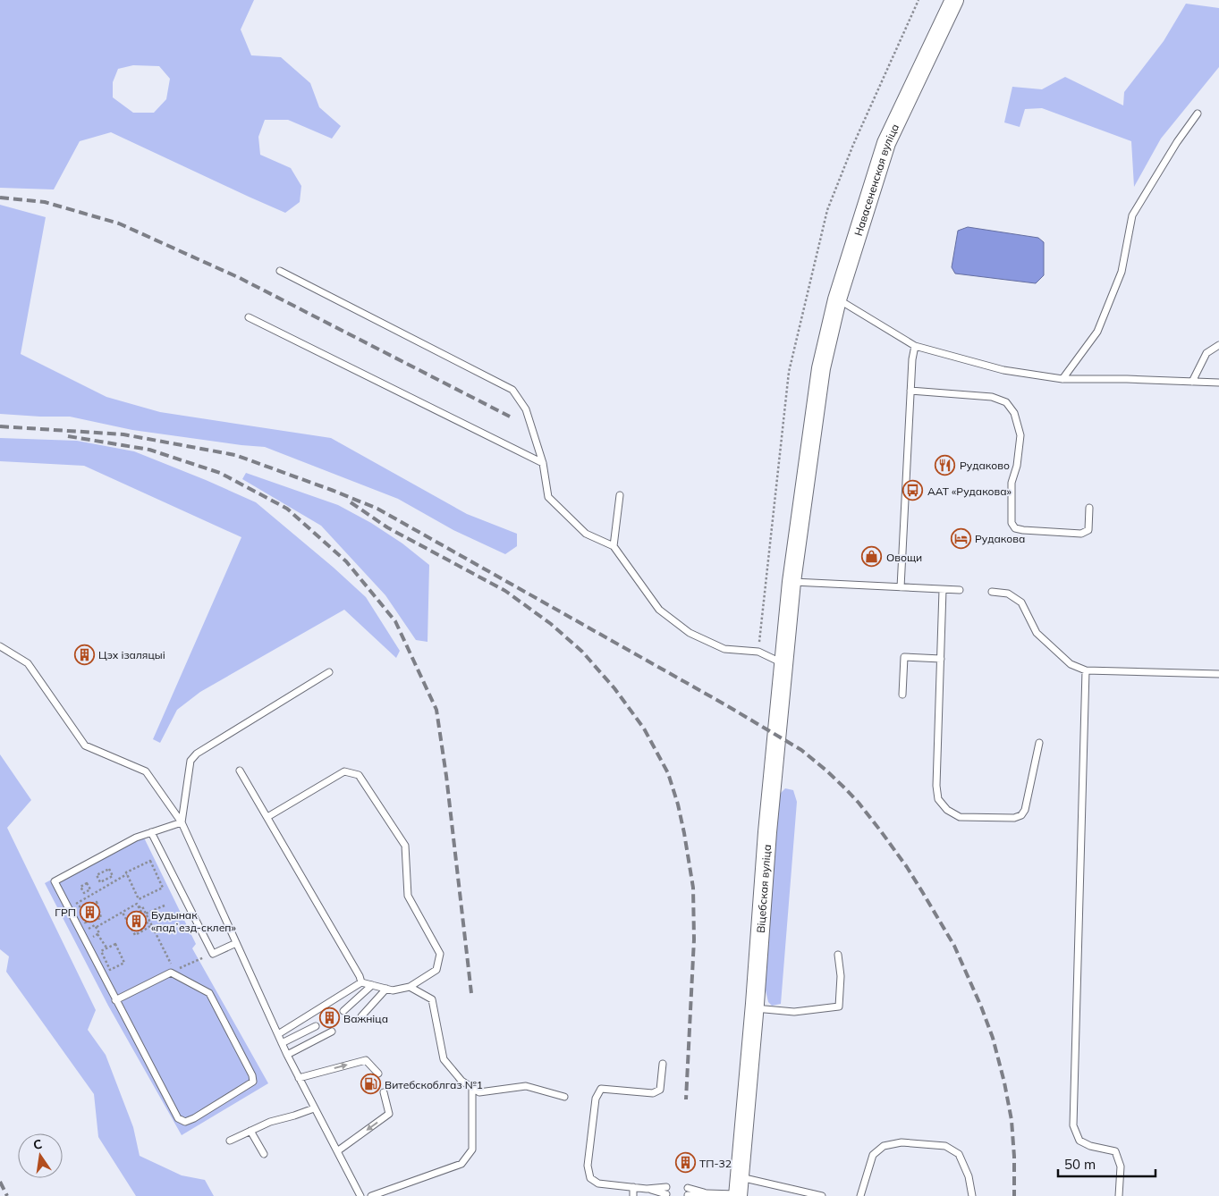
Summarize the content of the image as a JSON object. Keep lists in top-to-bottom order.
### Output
{
  "streets": {
    "main road": ["Навасененская вуліца", "Віцебская вуліца"]
  },
  "crossings": [
    ["Навасененская вуліца", "Віцебская вуліца"]
  ],
  "places": {
    "restaurant": ["Рудаково"],
    "bus stop": ["ААТ «Рудакова»"],
    "hotel": ["Рудакова"],
    "shop": ["Овощи"],
    "building": [
      "Цэх ізаляцыі",
      "ГРП",
      "Будынак «падʼезд-склеп»",
      "Важніца",
      "ТП-32"
    ],
    "fuel station": ["Витебскоблгаз №1"]
  },
  "scale_bar": "50 m",
  "north": "top"
}
